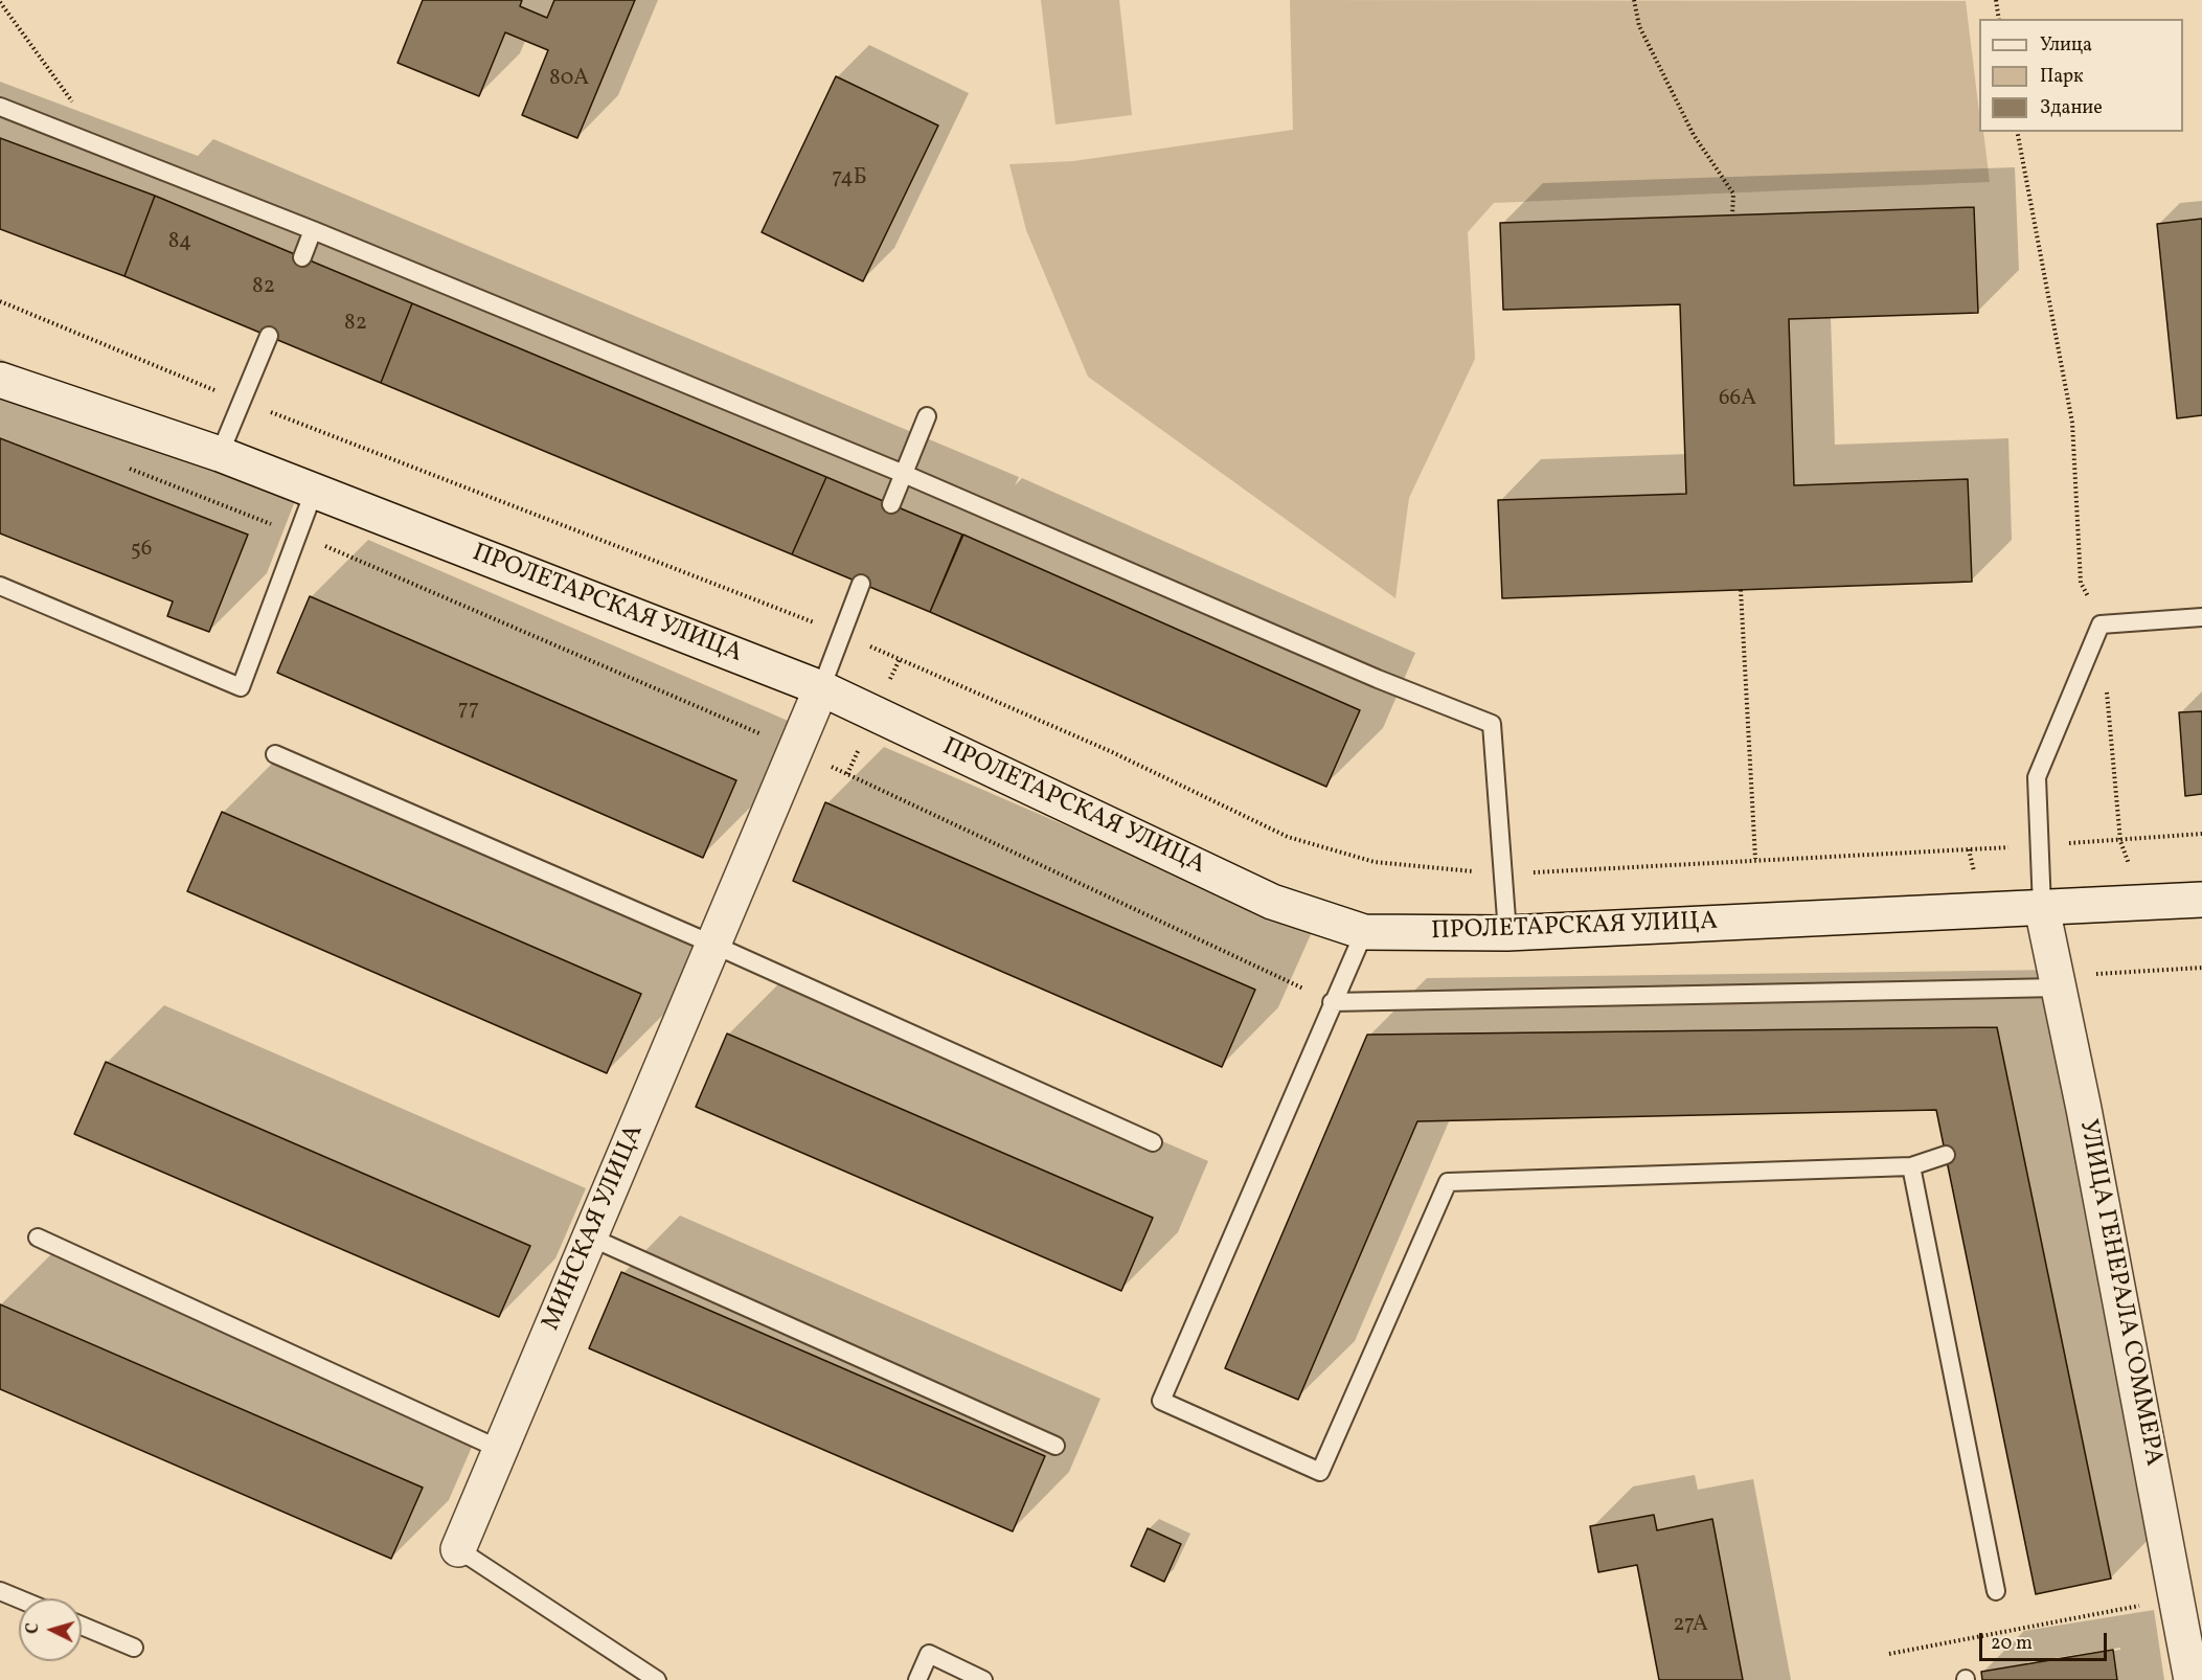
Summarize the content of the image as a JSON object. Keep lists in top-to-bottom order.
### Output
{
  "streets": {
    "main road": ["ПРОЛЕТАРСКАЯ УЛИЦА", "МИНСКАЯ УЛИЦА", "УЛИЦА ГЕНЕРАЛА СОММЕРА"]
  },
  "crossings": [
    ["ПРОЛЕТАРСКАЯ УЛИЦА", "МИНСКАЯ УЛИЦА"],
    ["ПРОЛЕТАРСКАЯ УЛИЦА", "УЛИЦА ГЕНЕРАЛА СОММЕРА"]
  ],
  "house_numbers": [
    "80А",
    "74Б",
    "84",
    "82",
    "82",
    "66А",
    "56",
    "77",
    "27А"
  ],
  "legend": ["Улица", "Парк", "Здание"],
  "scale_bar": "20 m",
  "north": "left"
}
